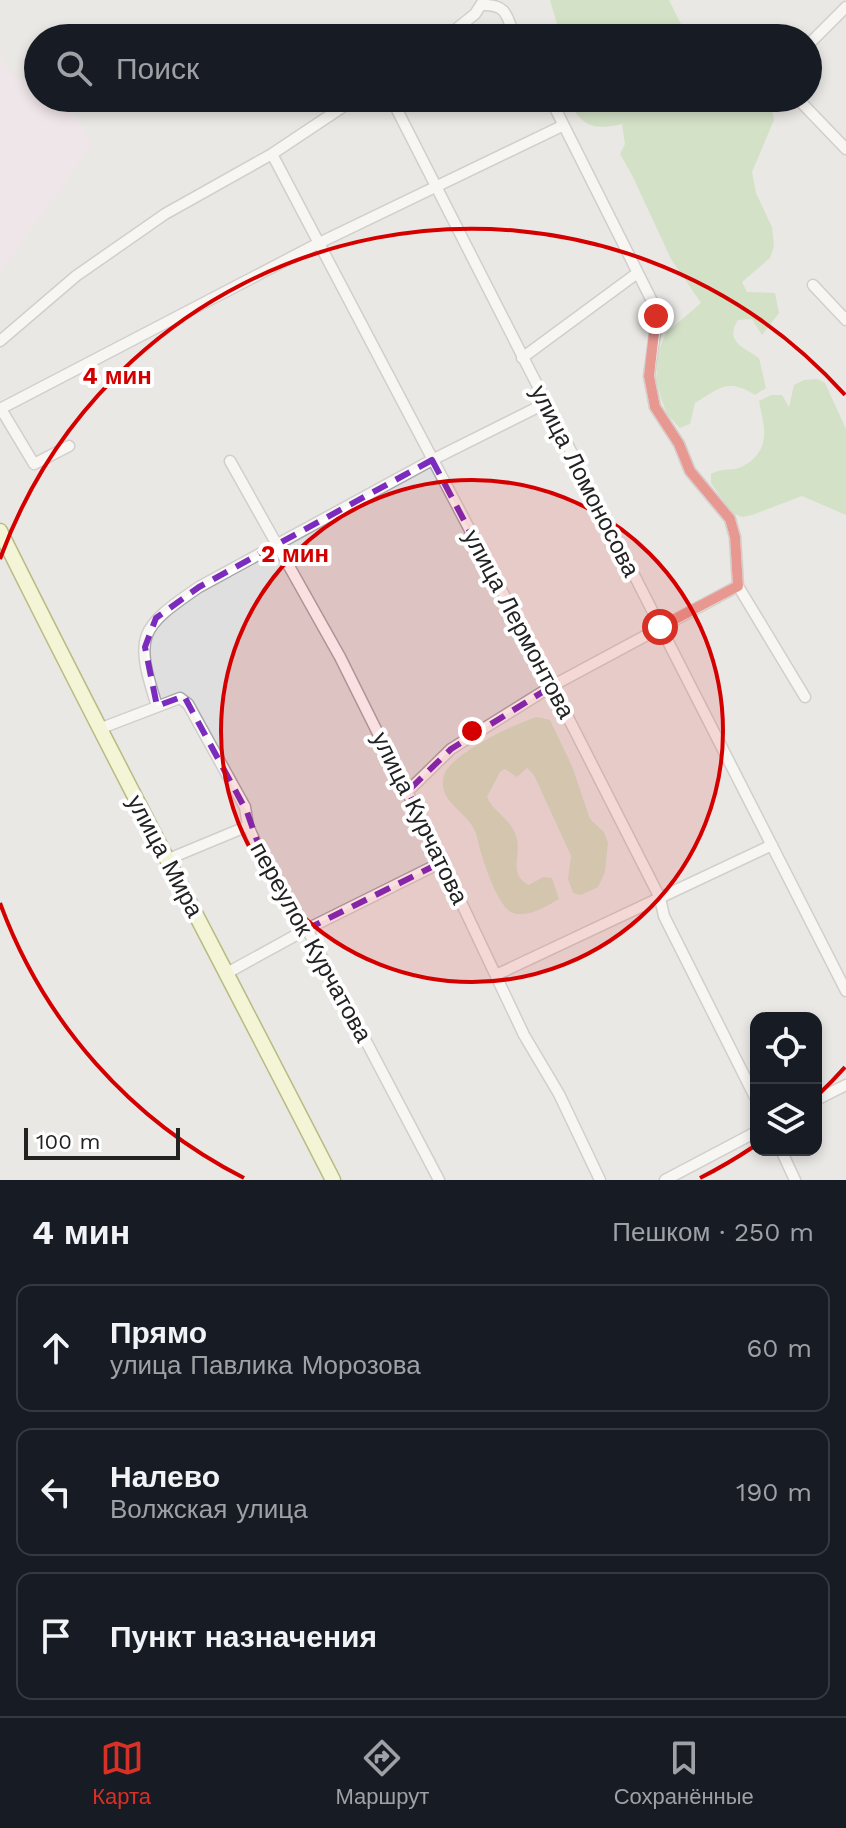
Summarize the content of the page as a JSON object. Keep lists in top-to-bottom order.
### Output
{
  "streets": {
    "main road": ["улица Мира"],
    "street": [
      "улица Ломоносова",
      "улица Лермонтова",
      "улица Курчатова",
      "переулок Курчатова"
    ]
  },
  "crossings": [
    ["улица Мира", "переулок Курчатова"]
  ],
  "scale_bar": "100 m",
  "page": {
    "search": "Поиск",
    "scale": "100 m",
    "heading": ["4 мин", "Пешком · 250 m"],
    "list": [
      ["Прямо", "улица Павлика Морозова", "60 m"],
      ["Налево", "Волжская улица", "190 m"],
      "Пункт назначения"
    ],
    "nav": ["Карта", "Маршрут", "Сохранённые"]
  },
  "rings": ["4 мин", "2 мин"]
}
